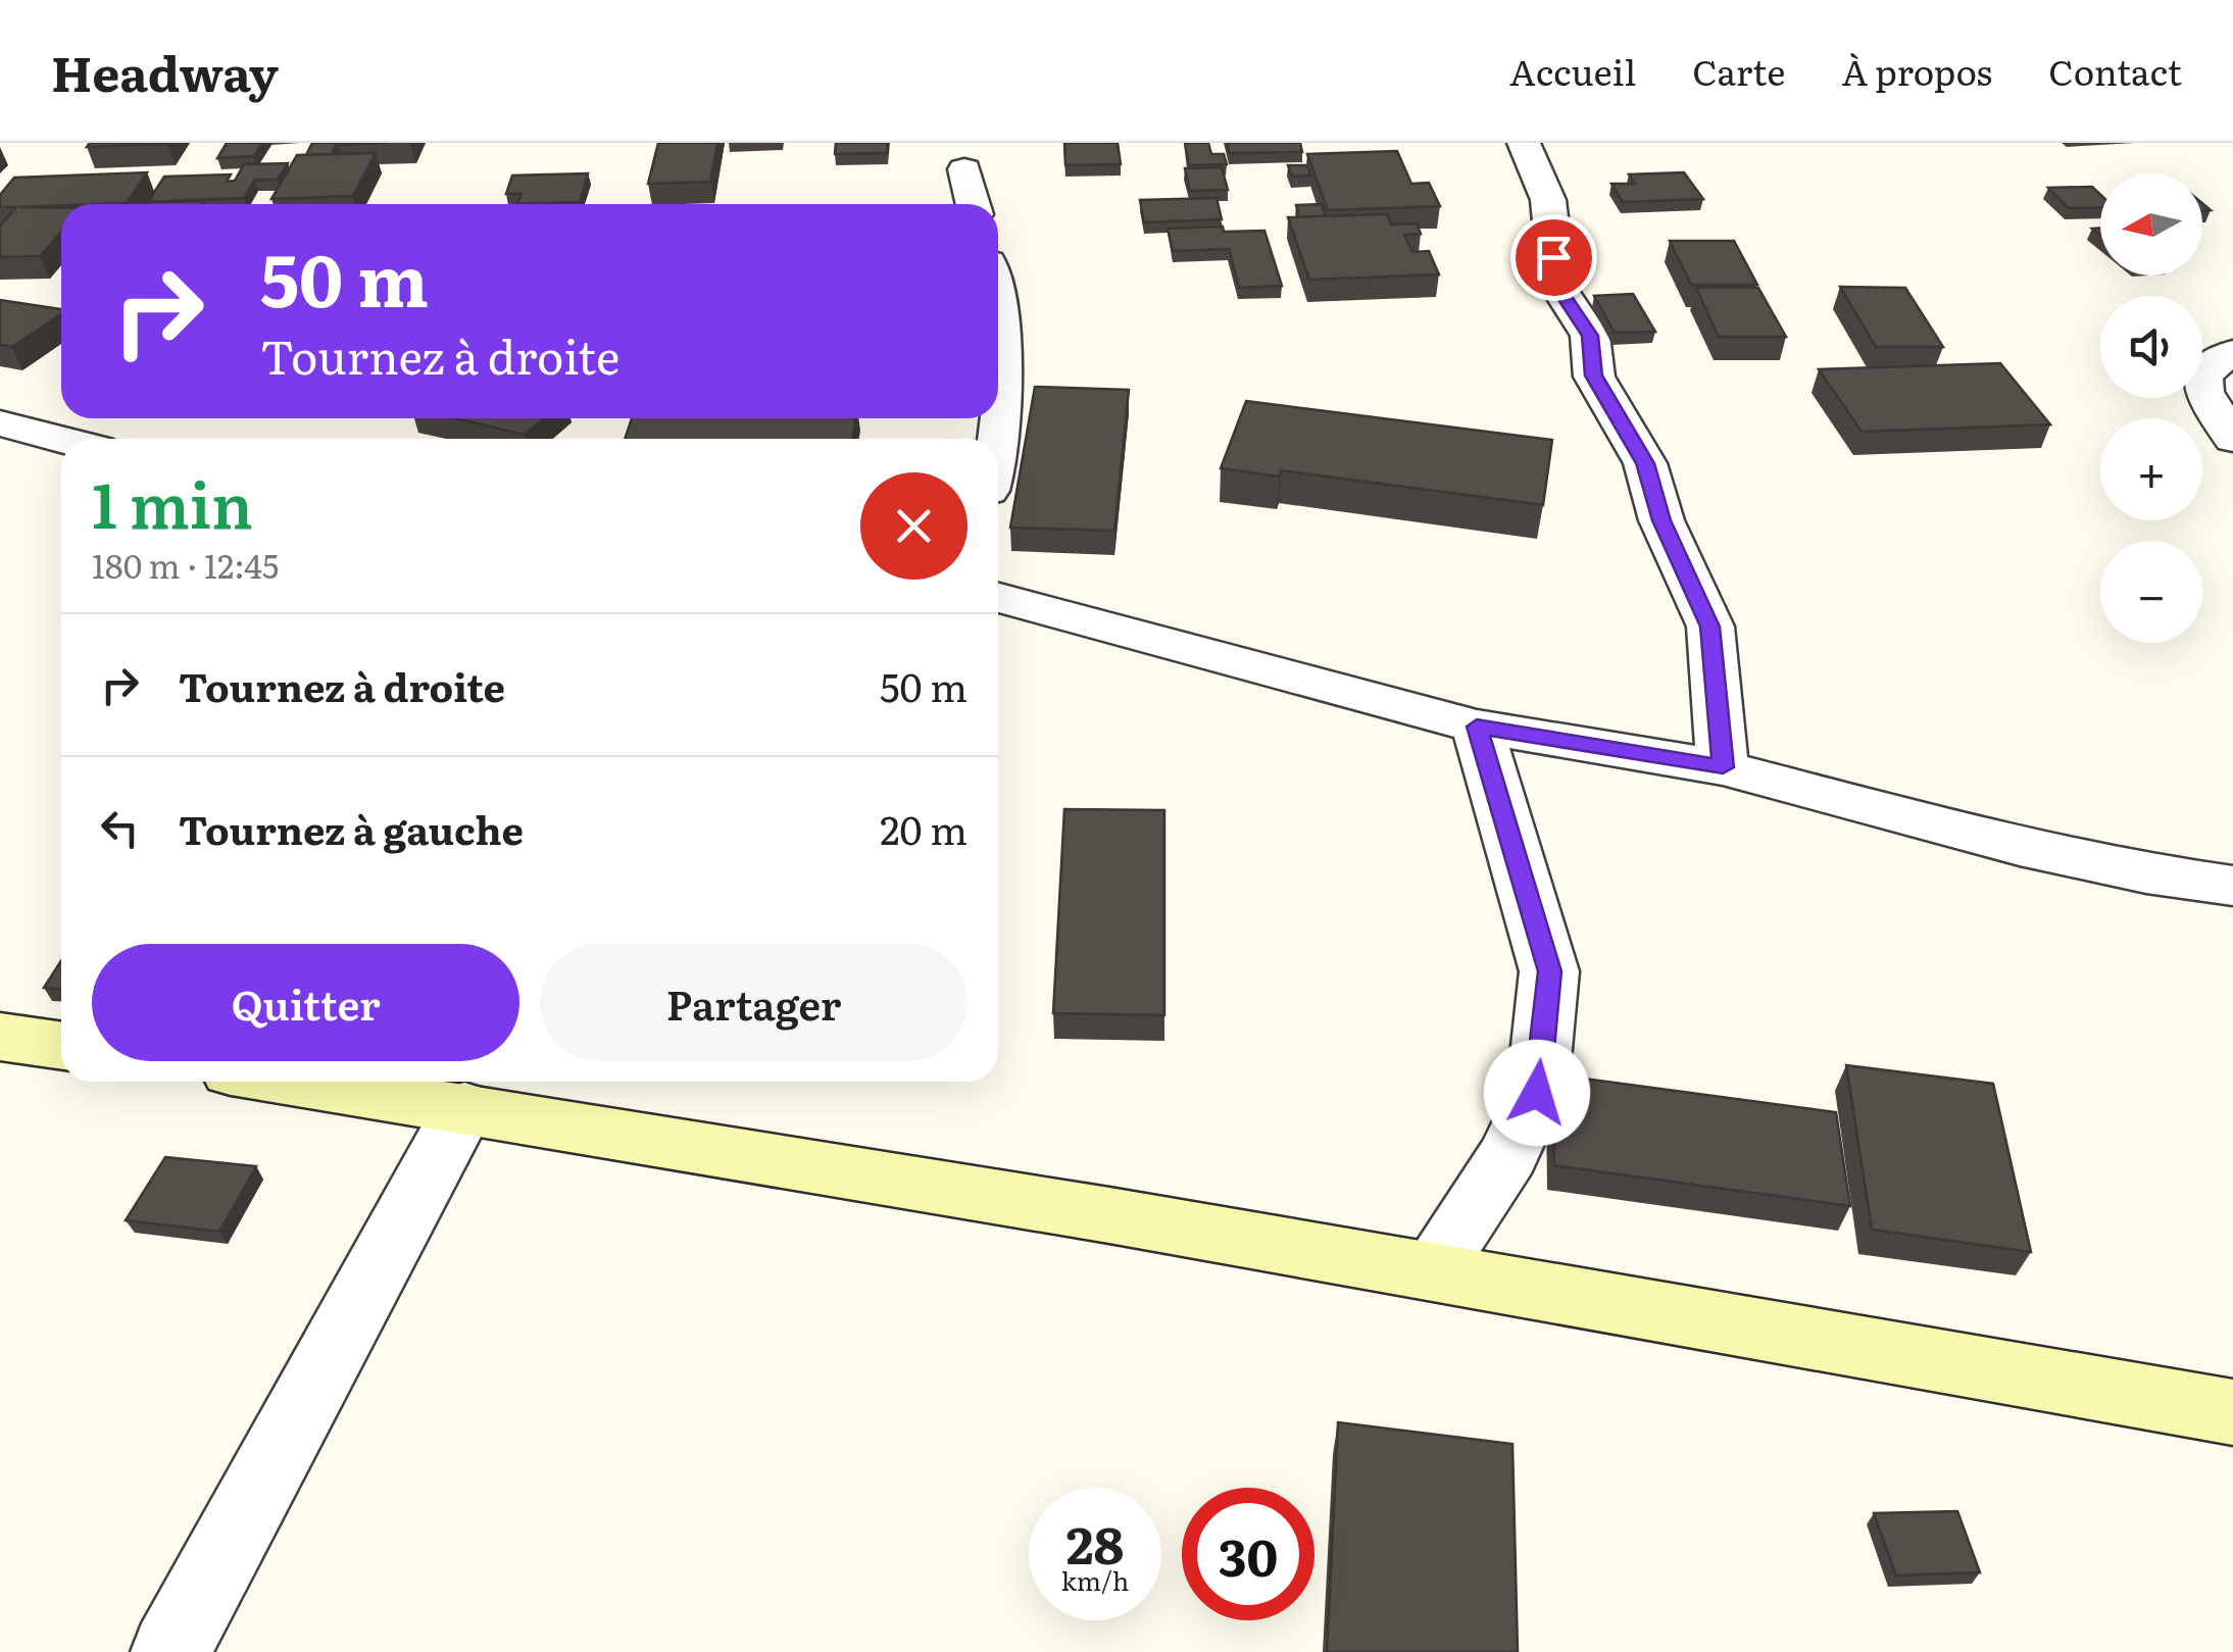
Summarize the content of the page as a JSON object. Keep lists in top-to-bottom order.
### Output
{
  "north": "left",
  "page": {
    "header": "Headway",
    "nav": [
      "Accueil",
      "Carte",
      "À propos",
      "Contact"
    ],
    "map_buttons": ["+", "−"],
    "turn": ["50 m", "Tournez à droite"],
    "heading": ["1 min", "180 m · 12:45"],
    "list": [
      {
        "name": "Tournez à droite",
        "value": "50 m"
      },
      {
        "name": "Tournez à gauche",
        "value": "20 m"
      }
    ],
    "buttons": ["Quitter", "Partager"],
    "speed": "28 km/h",
    "limit": "30"
  }
}
